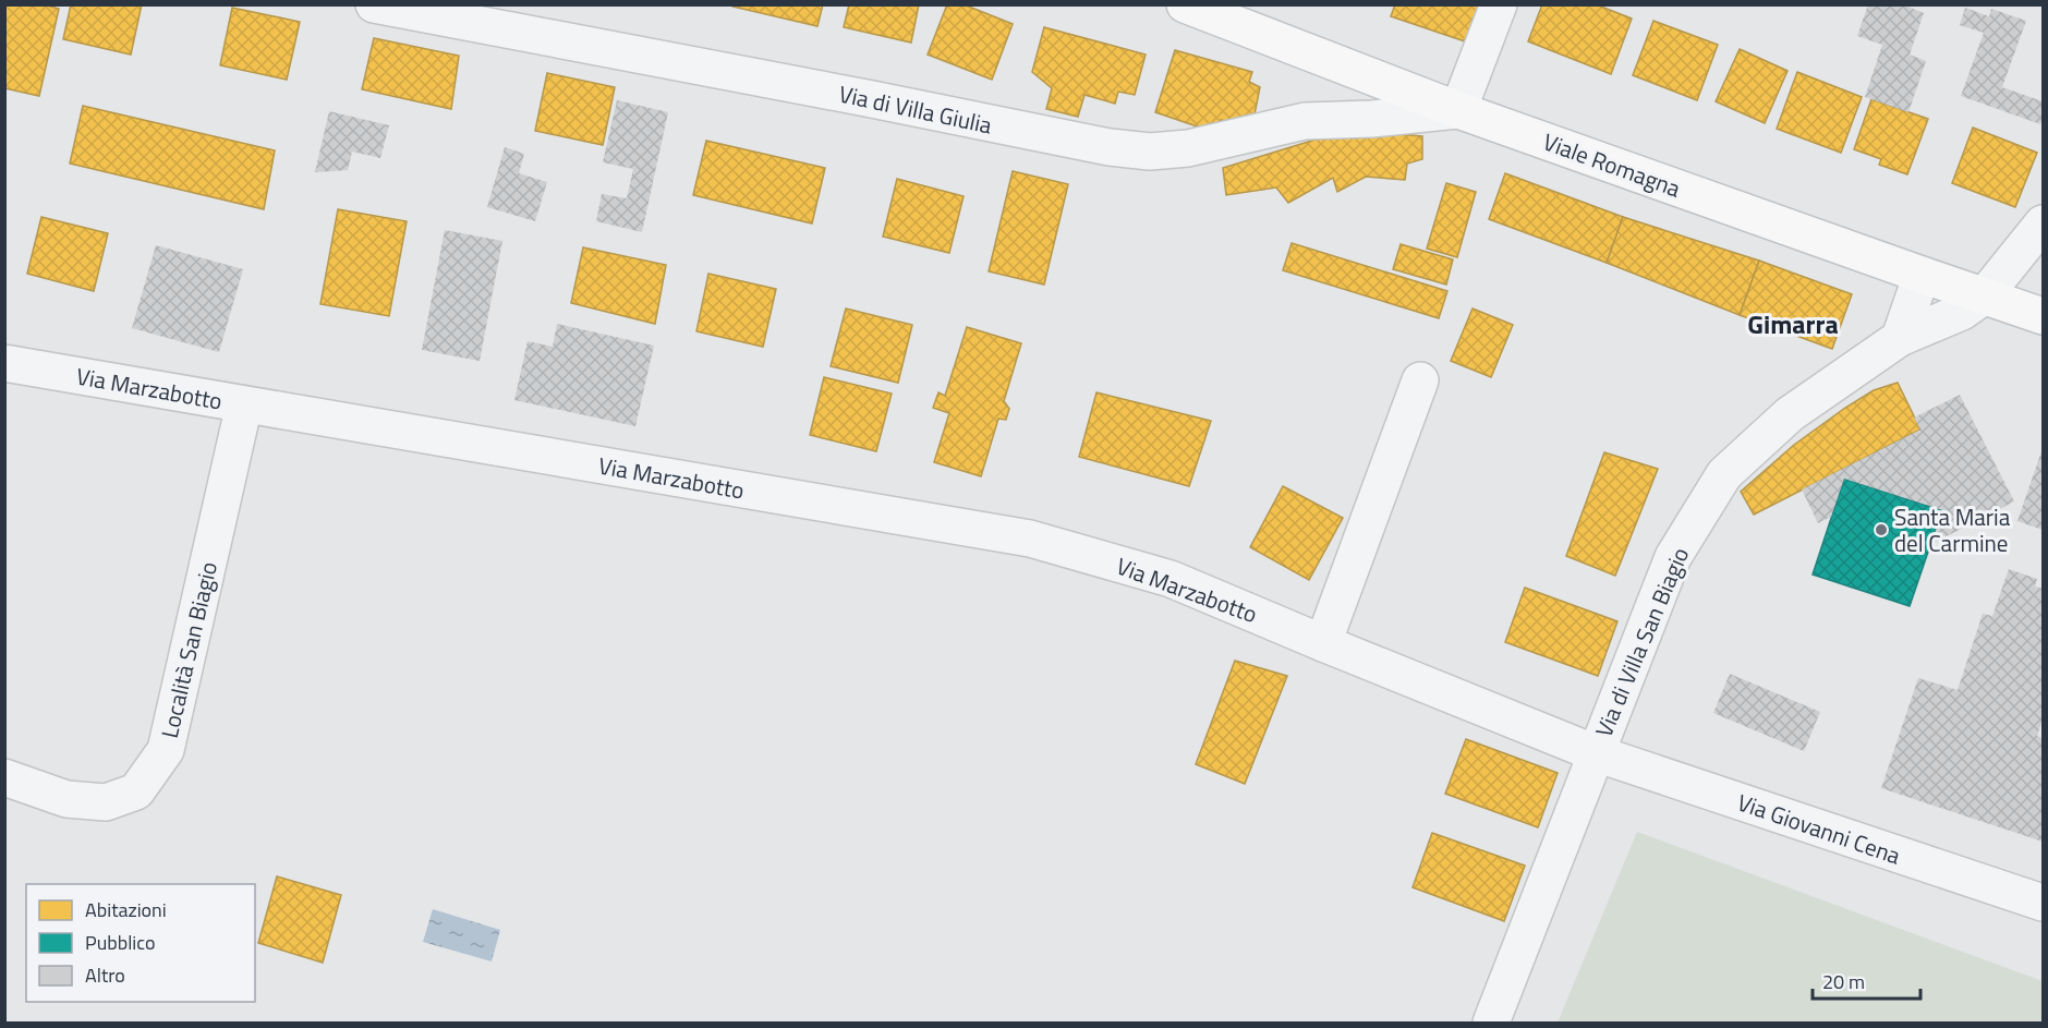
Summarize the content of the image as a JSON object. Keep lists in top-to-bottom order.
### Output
{
  "streets": {
    "main road": ["Viale Romagna"],
    "street": [
      "Via di Villa Giulia",
      "Via Marzabotto",
      "Via di Villa San Biagio",
      "Località San Biagio",
      "Via Giovanni Cena"
    ]
  },
  "crossings": [
    ["Via di Villa Giulia", "Viale Romagna"],
    ["Viale Romagna", "Via di Villa San Biagio"],
    ["Via Marzabotto", "Via di Villa San Biagio"],
    ["Via Marzabotto", "Località San Biagio"],
    ["Via Marzabotto", "Via Giovanni Cena"],
    ["Via di Villa San Biagio", "Via Giovanni Cena"]
  ],
  "districts": ["Gimarra"],
  "places": ["Santa Maria del Carmine"],
  "legend": ["Abitazioni", "Pubblico", "Altro"],
  "scale_bar": "20 m"
}
